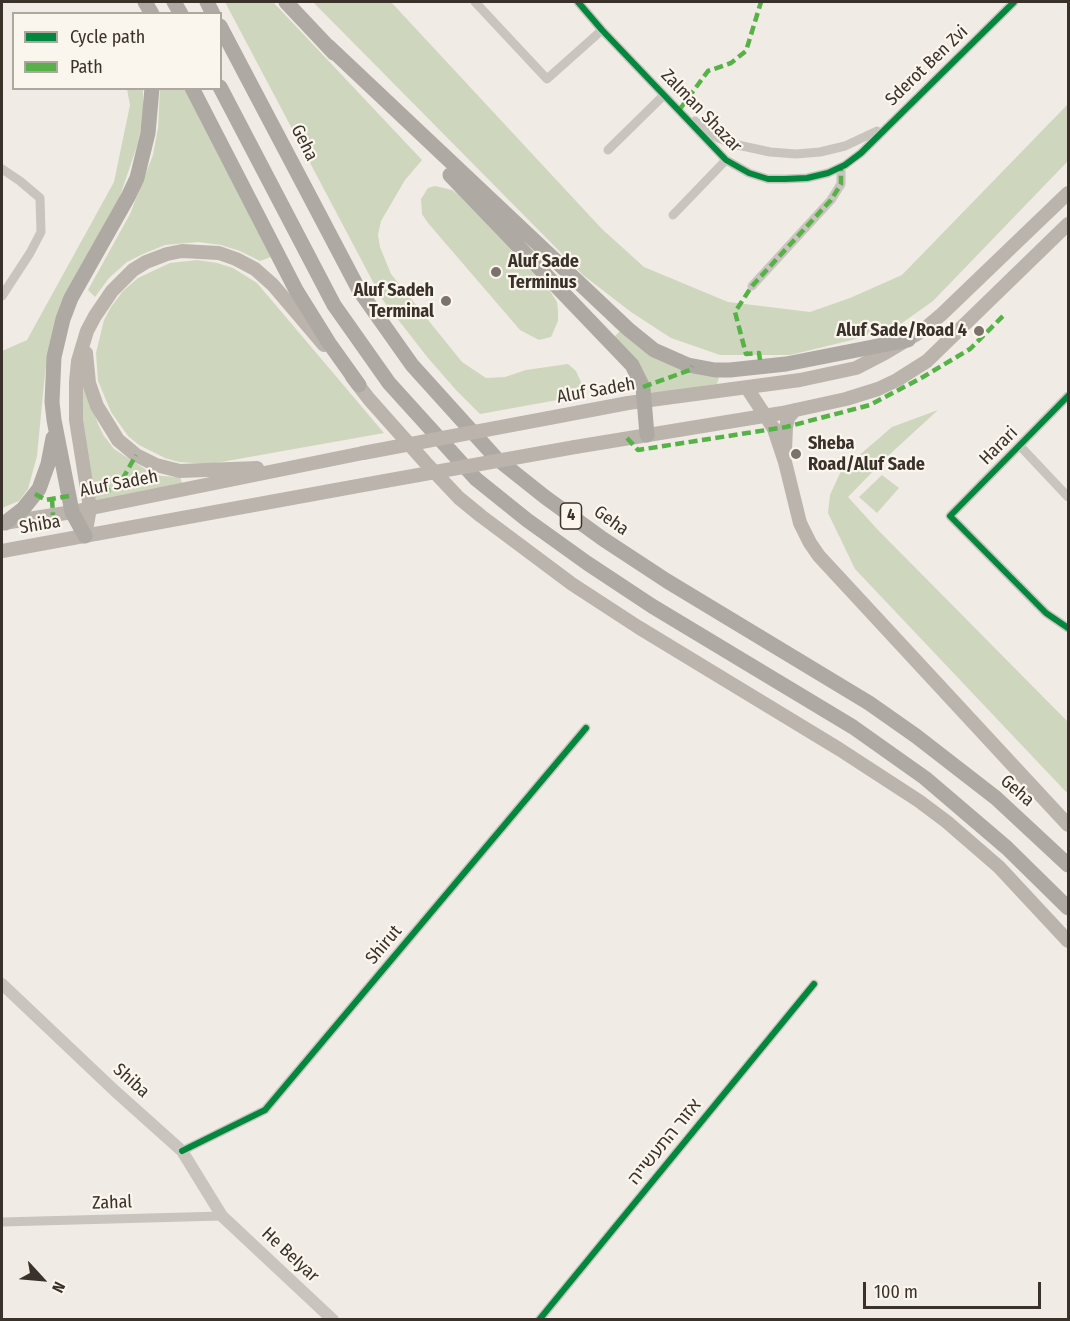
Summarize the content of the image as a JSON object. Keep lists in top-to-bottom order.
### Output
{
  "streets": {
    "highway": ["Geha", "4"],
    "main road": ["Aluf Sadeh", "Shiba"],
    "street": [
      "Sderot Ben Zvi",
      "Zalman Shazar",
      "Harari",
      "Shirut",
      "אזור התעשייה",
      "Zahal",
      "He BeIyar"
    ]
  },
  "crossings": [
    ["Sderot Ben Zvi", "Zalman Shazar"],
    ["Aluf Sadeh", "Shiba"],
    ["Shiba", "Shirut"],
    ["Shiba", "Zahal"],
    ["Shiba", "He BeIyar"],
    ["Zahal", "He BeIyar"]
  ],
  "places": [
    "Aluf Sade Terminus",
    "Aluf Sadeh Terminal",
    "Aluf Sade/Road 4",
    "Sheba Road/Aluf Sade"
  ],
  "legend": ["Cycle path", "Path"],
  "scale_bar": "100 m",
  "north": "bottom right"
}
